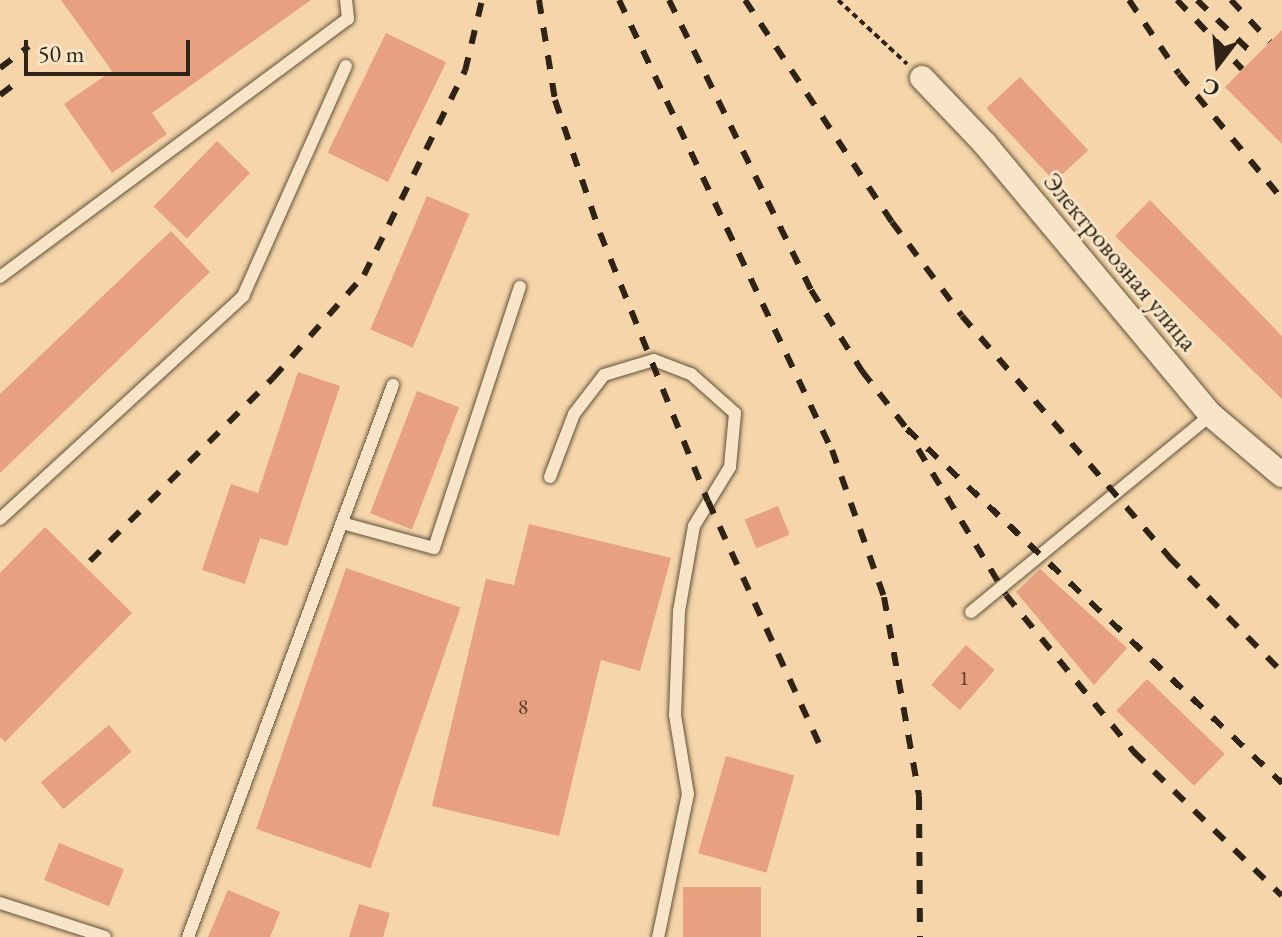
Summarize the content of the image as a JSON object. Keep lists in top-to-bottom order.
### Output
{
  "streets": {
    "street": ["Электровозная улица"]
  },
  "house_numbers": ["1", "8"],
  "scale_bar": "50 m",
  "north": "bottom"
}
